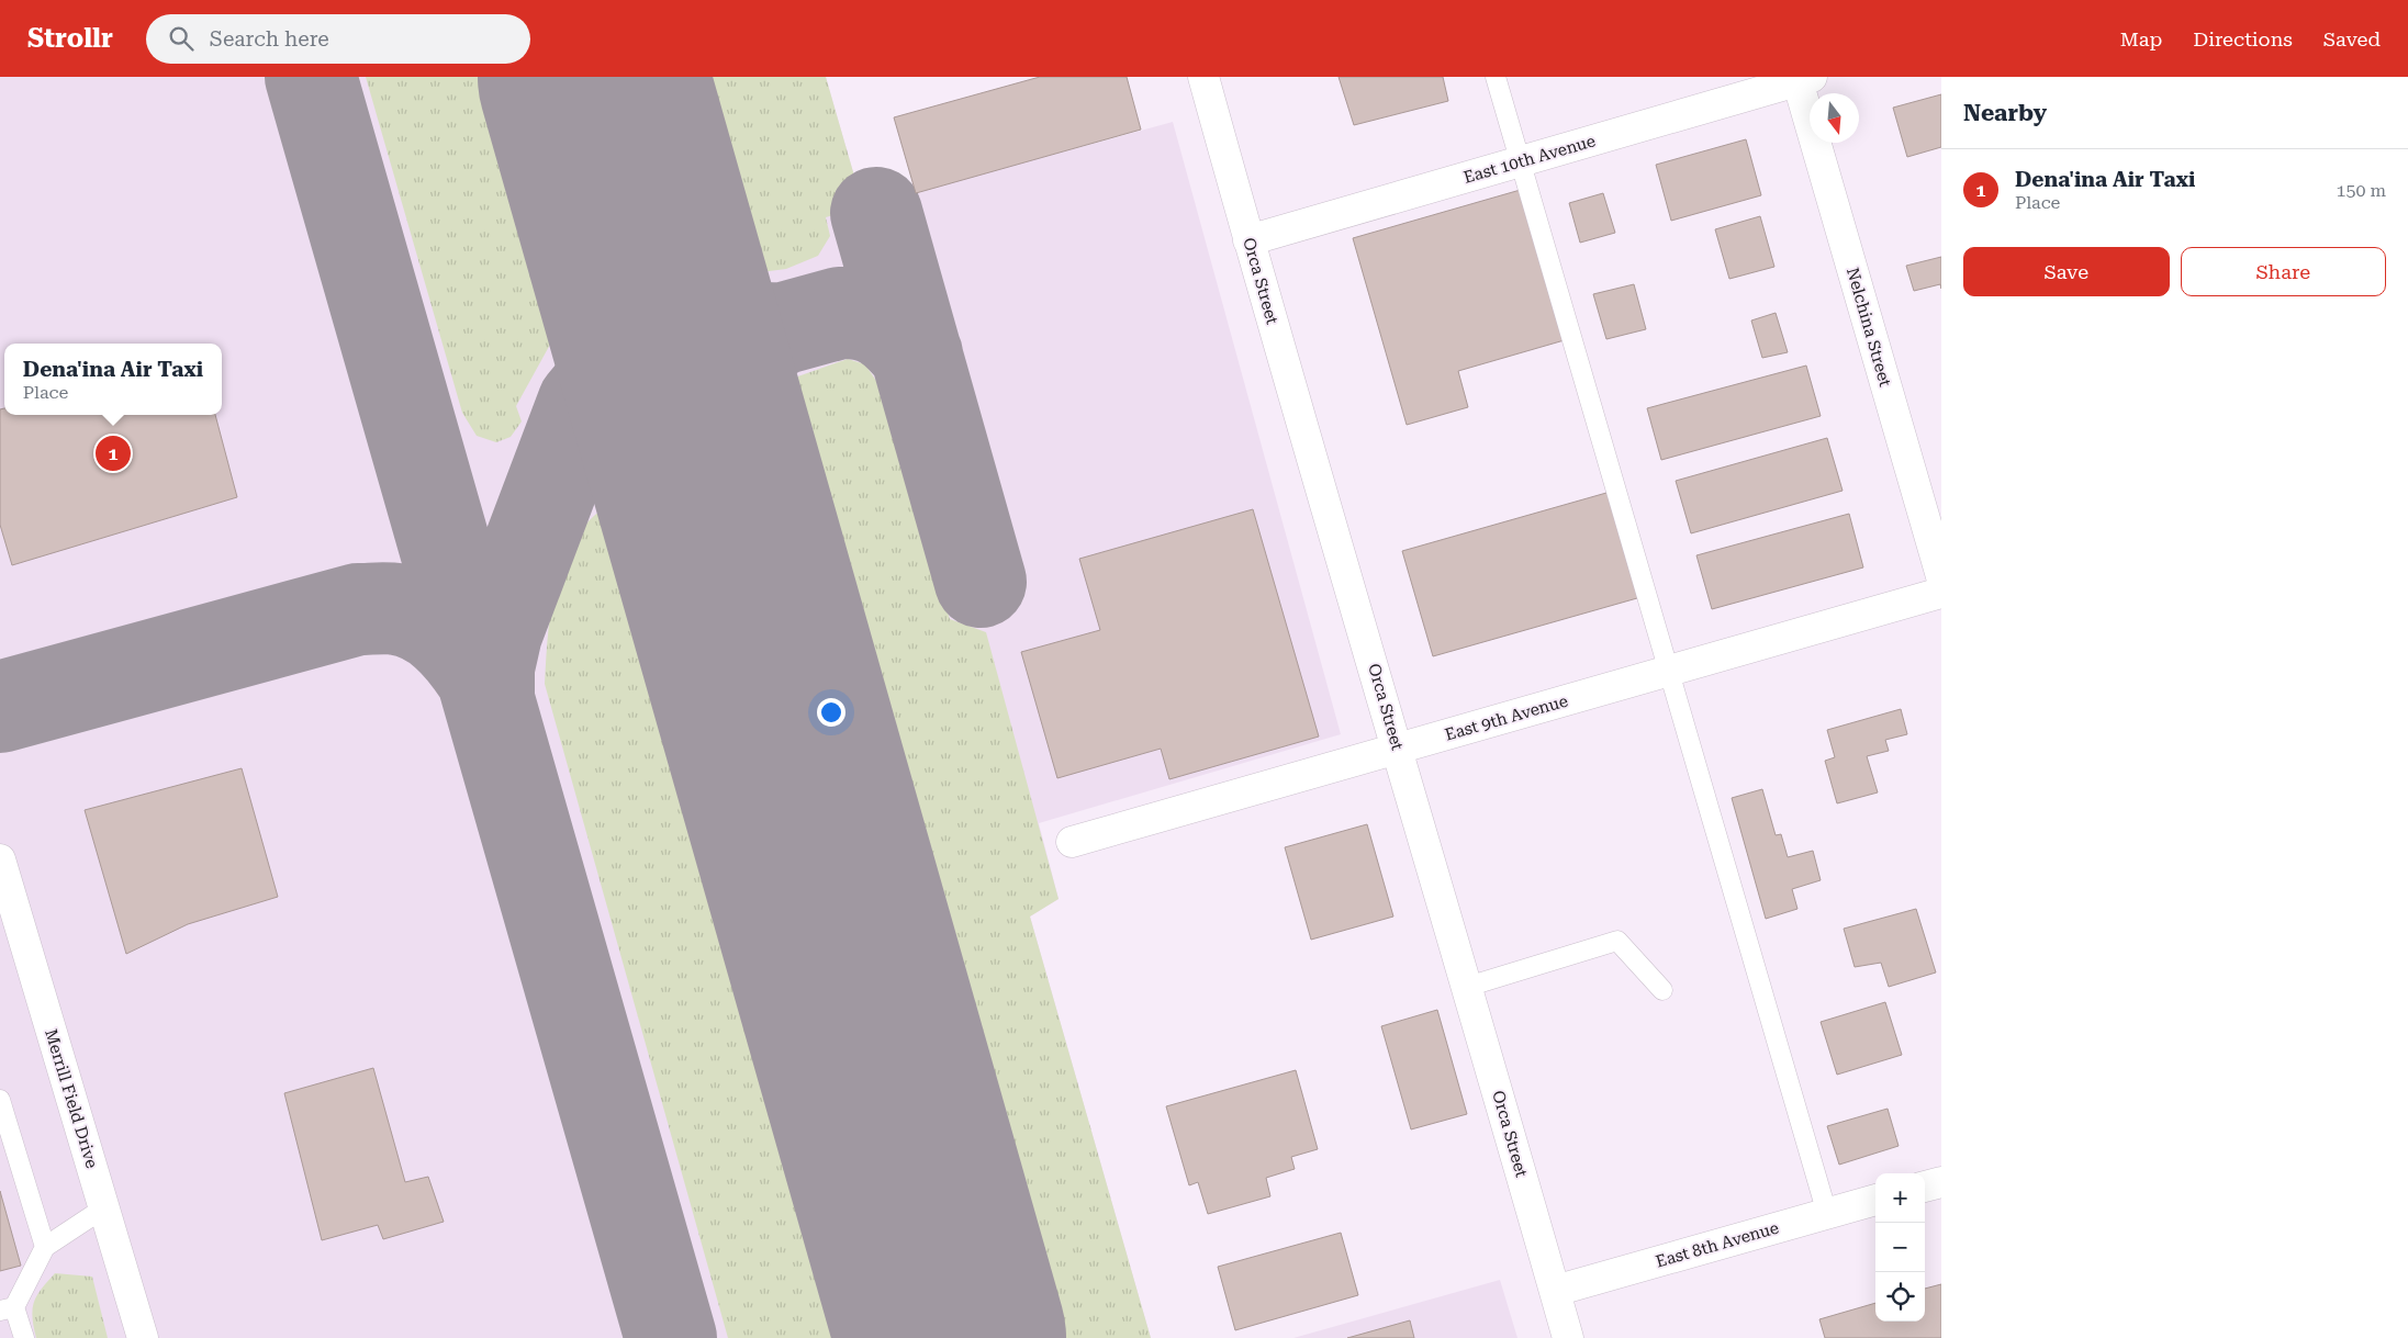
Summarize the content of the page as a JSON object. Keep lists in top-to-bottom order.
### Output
{
  "streets": {
    "street": [
      "East 10th Avenue",
      "Orca Street",
      "Nelchina Street",
      "East 9th Avenue",
      "Merrill Field Drive",
      "East 8th Avenue"
    ]
  },
  "crossings": [
    ["East 10th Avenue", "Orca Street"],
    ["East 10th Avenue", "Nelchina Street"],
    ["Orca Street", "East 9th Avenue"],
    ["Orca Street", "East 8th Avenue"]
  ],
  "north": "bottom",
  "page": {
    "header": "Strollr",
    "search": "Search here",
    "nav": ["Map", "Directions", "Saved"],
    "heading": "Nearby",
    "list": [
      {
        "mark": "1",
        "name": "Dena'ina Air Taxi",
        "note": "Place",
        "value": "150 m"
      }
    ],
    "buttons": ["Save", "Share"],
    "popup": ["Dena'ina Air Taxi", "Place"],
    "pins": "1",
    "map_buttons": ["+", "−"]
  }
}
